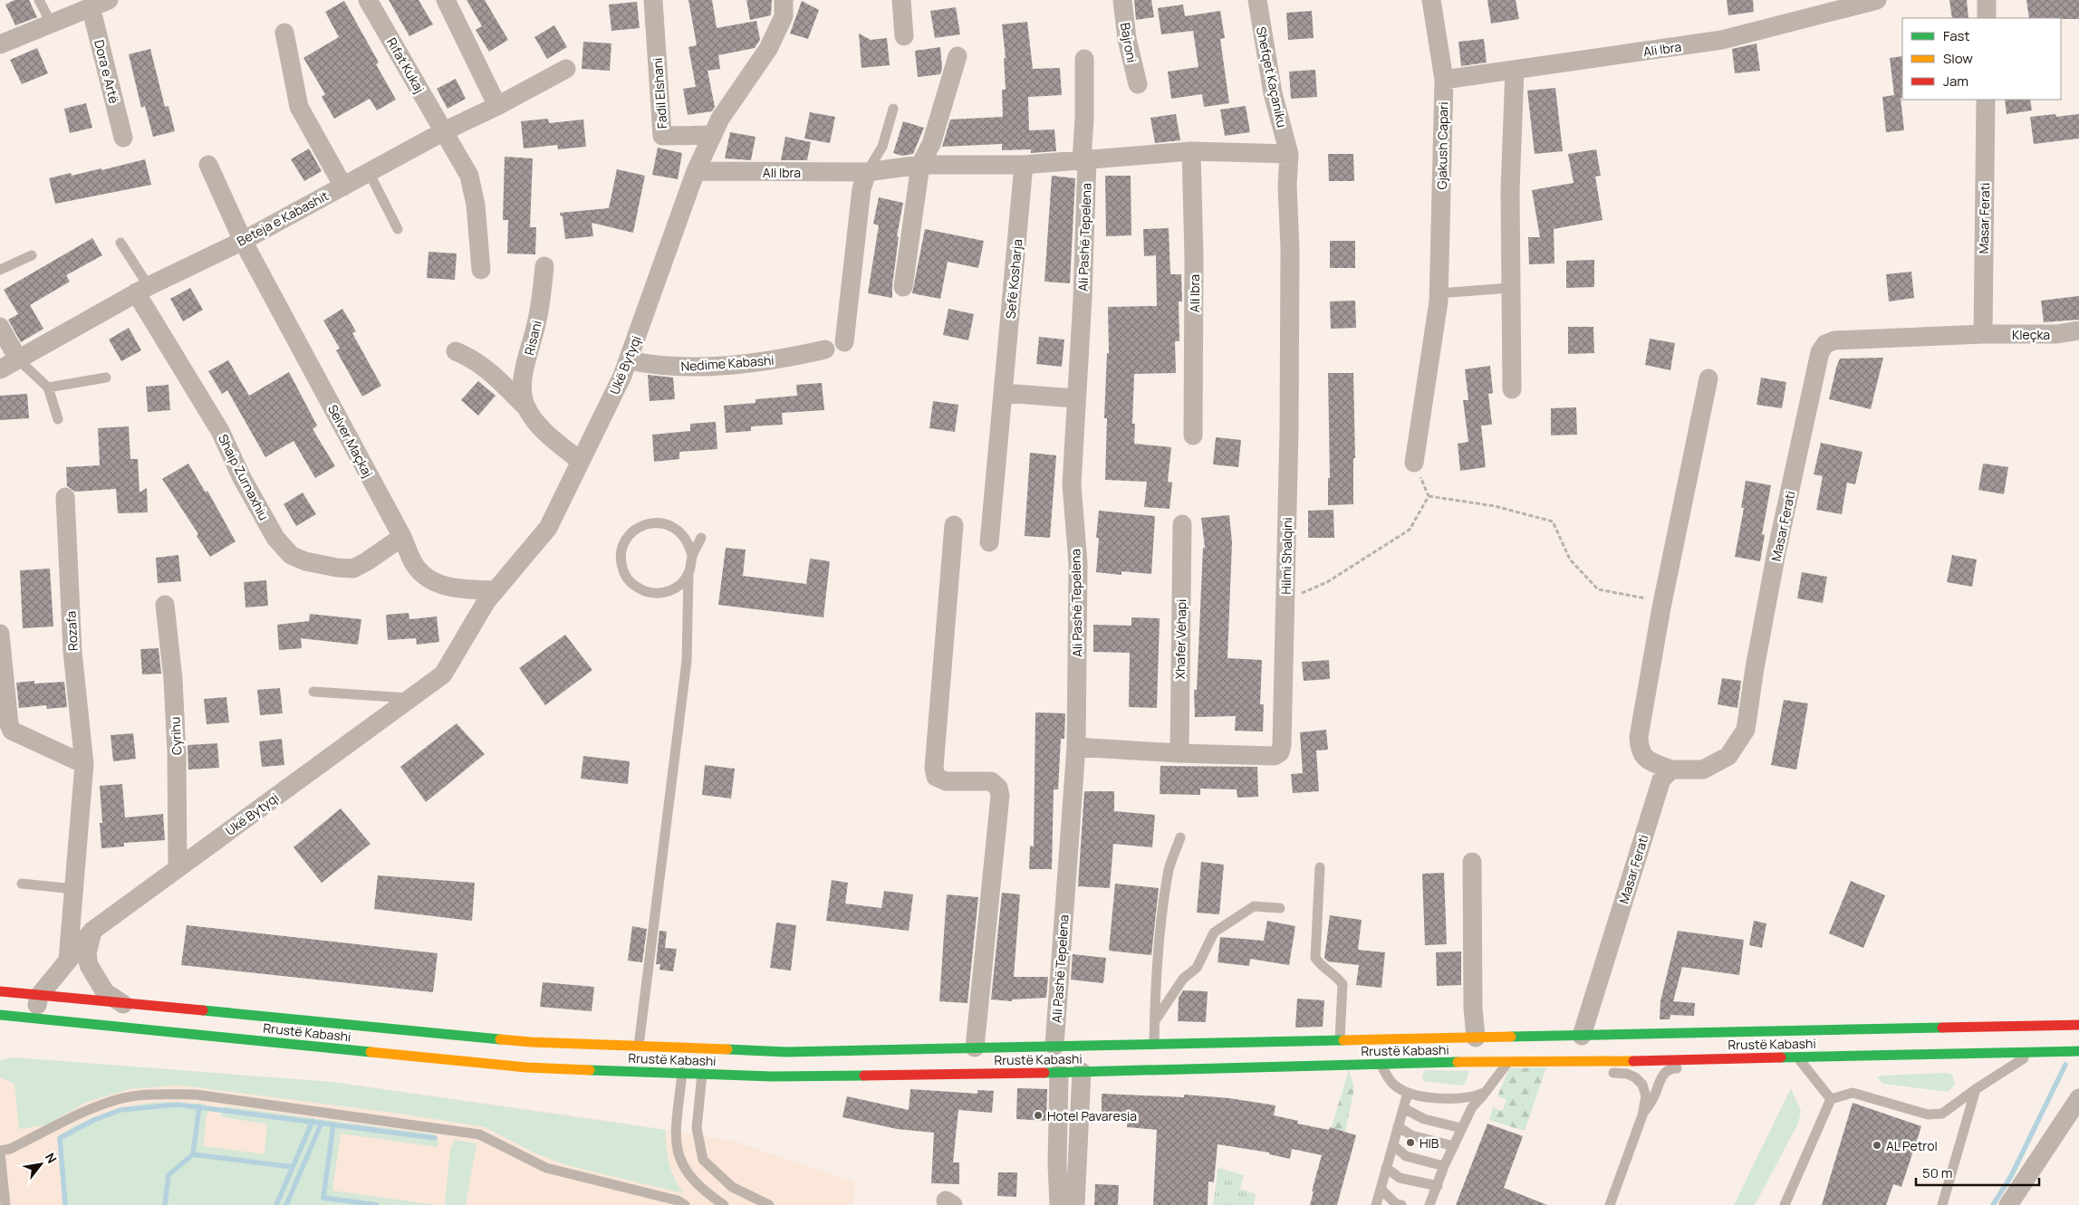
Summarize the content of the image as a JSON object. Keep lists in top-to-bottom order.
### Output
{
  "streets": {
    "main road": ["Rrustë Kabashi"],
    "street": [
      "Bajroni",
      "Ali Ibra",
      "Rifat Kukaj",
      "Dora e Artë",
      "Shefqet Kaçaniku",
      "Fadil Elshani",
      "Gjakush Capari",
      "Beteja e Kabashit",
      "Masar Ferati",
      "Ali Pashë Tepelena",
      "Sefë Kosharja",
      "Kleçka",
      "Risani",
      "Nedime Kabashi",
      "Ukë Bytyqi",
      "Selver Maçkaj",
      "Shaip Zurnaxhiu",
      "Hilmi Shalqini",
      "Rozafa",
      "Xhafer Vehapi",
      "Cyrihu"
    ]
  },
  "crossings": [
    ["Ali Ibra", "Shefqet Kaçaniku"],
    ["Ali Ibra", "Gjakush Capari"],
    ["Ali Ibra", "Ali Pashë Tepelena"],
    ["Ali Ibra", "Sefë Kosharja"],
    ["Ali Ibra", "Ukë Bytyqi"],
    ["Ali Ibra", "Hilmi Shalqini"],
    ["Rifat Kukaj", "Beteja e Kabashit"],
    ["Shefqet Kaçaniku", "Hilmi Shalqini"],
    ["Fadil Elshani", "Ukë Bytyqi"],
    ["Beteja e Kabashit", "Selver Maçkaj"],
    ["Beteja e Kabashit", "Shaip Zurnaxhiu"],
    ["Masar Ferati", "Kleçka"],
    ["Masar Ferati", "Rrustë Kabashi"],
    ["Ali Pashë Tepelena", "Hilmi Shalqini"],
    ["Ali Pashë Tepelena", "Rrustë Kabashi"],
    ["Risani", "Ukë Bytyqi"],
    ["Nedime Kabashi", "Ukë Bytyqi"],
    ["Ukë Bytyqi", "Selver Maçkaj"],
    ["Ukë Bytyqi", "Rozafa"],
    ["Ukë Bytyqi", "Cyrihu"],
    ["Ukë Bytyqi", "Rrustë Kabashi"],
    ["Selver Maçkaj", "Shaip Zurnaxhiu"],
    ["Hilmi Shalqini", "Xhafer Vehapi"]
  ],
  "places": ["Hotel Pavaresia", "HIB", "AL Petrol"],
  "legend": ["Fast", "Slow", "Jam"],
  "scale_bar": "50 m",
  "north": "top right"
}
